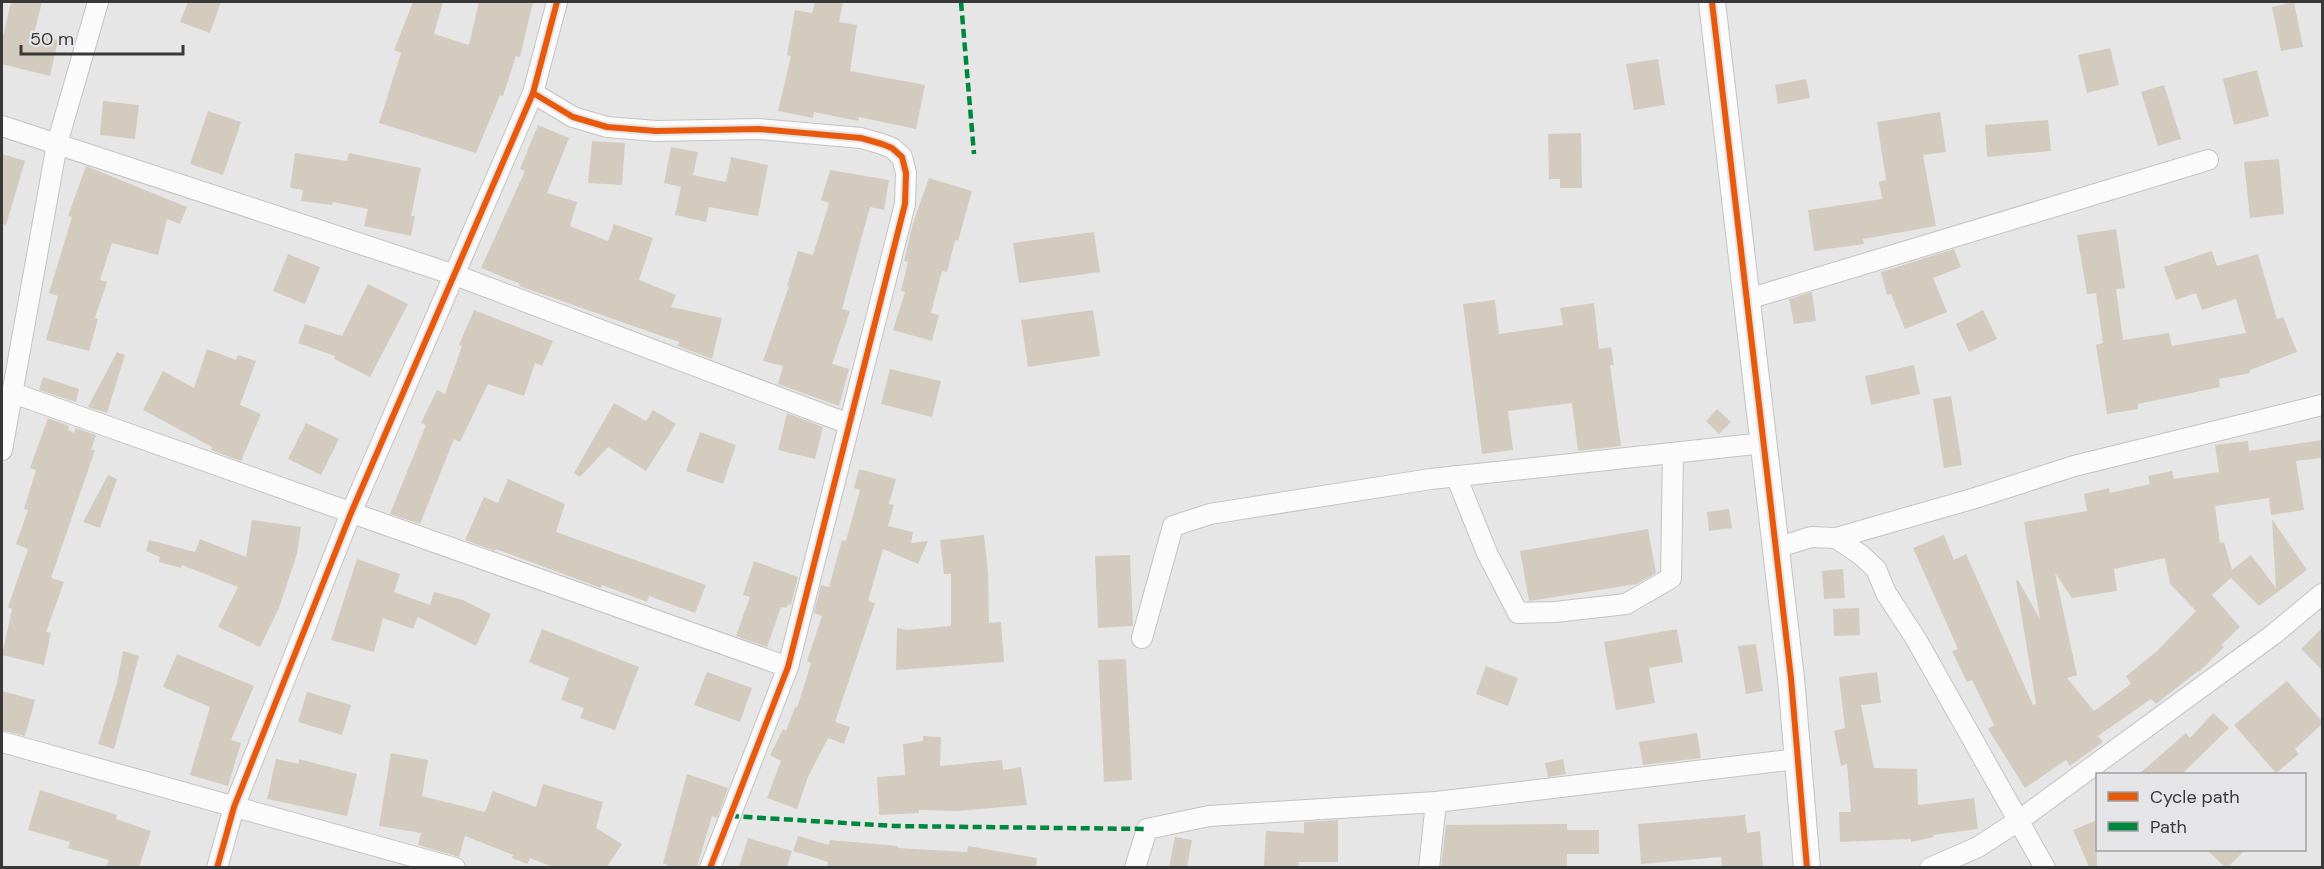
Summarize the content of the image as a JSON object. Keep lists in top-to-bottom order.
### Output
{
  "legend": ["Cycle path", "Path"],
  "scale_bar": "50 m"
}
